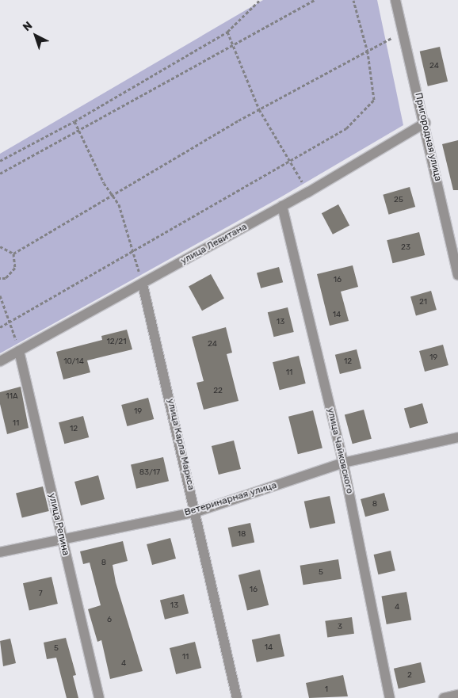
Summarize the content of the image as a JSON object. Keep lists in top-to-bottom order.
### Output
{
  "streets": {
    "street": [
      "Пригородная улица",
      "улица Левитана",
      "улица Карла Маркса",
      "улица Чайковского",
      "Ветеринарная улица",
      "улица Репина"
    ]
  },
  "crossings": [
    ["Пригородная улица", "улица Левитана"],
    ["улица Левитана", "улица Карла Маркса"],
    ["улица Левитана", "улица Чайковского"],
    ["улица Левитана", "улица Репина"],
    ["улица Карла Маркса", "Ветеринарная улица"],
    ["улица Чайковского", "Ветеринарная улица"],
    ["Ветеринарная улица", "улица Репина"]
  ],
  "house_numbers": [
    "24",
    "25",
    "23",
    "16",
    "21",
    "14",
    "13",
    "12/21",
    "24",
    "19",
    "10/14",
    "12",
    "11",
    "22",
    "11А",
    "19",
    "11",
    "12",
    "83/17",
    "8",
    "18",
    "8",
    "5",
    "16",
    "7",
    "13",
    "4",
    "6",
    "3",
    "14",
    "5",
    "11",
    "4",
    "2",
    "1"
  ],
  "north": "top left"
}
